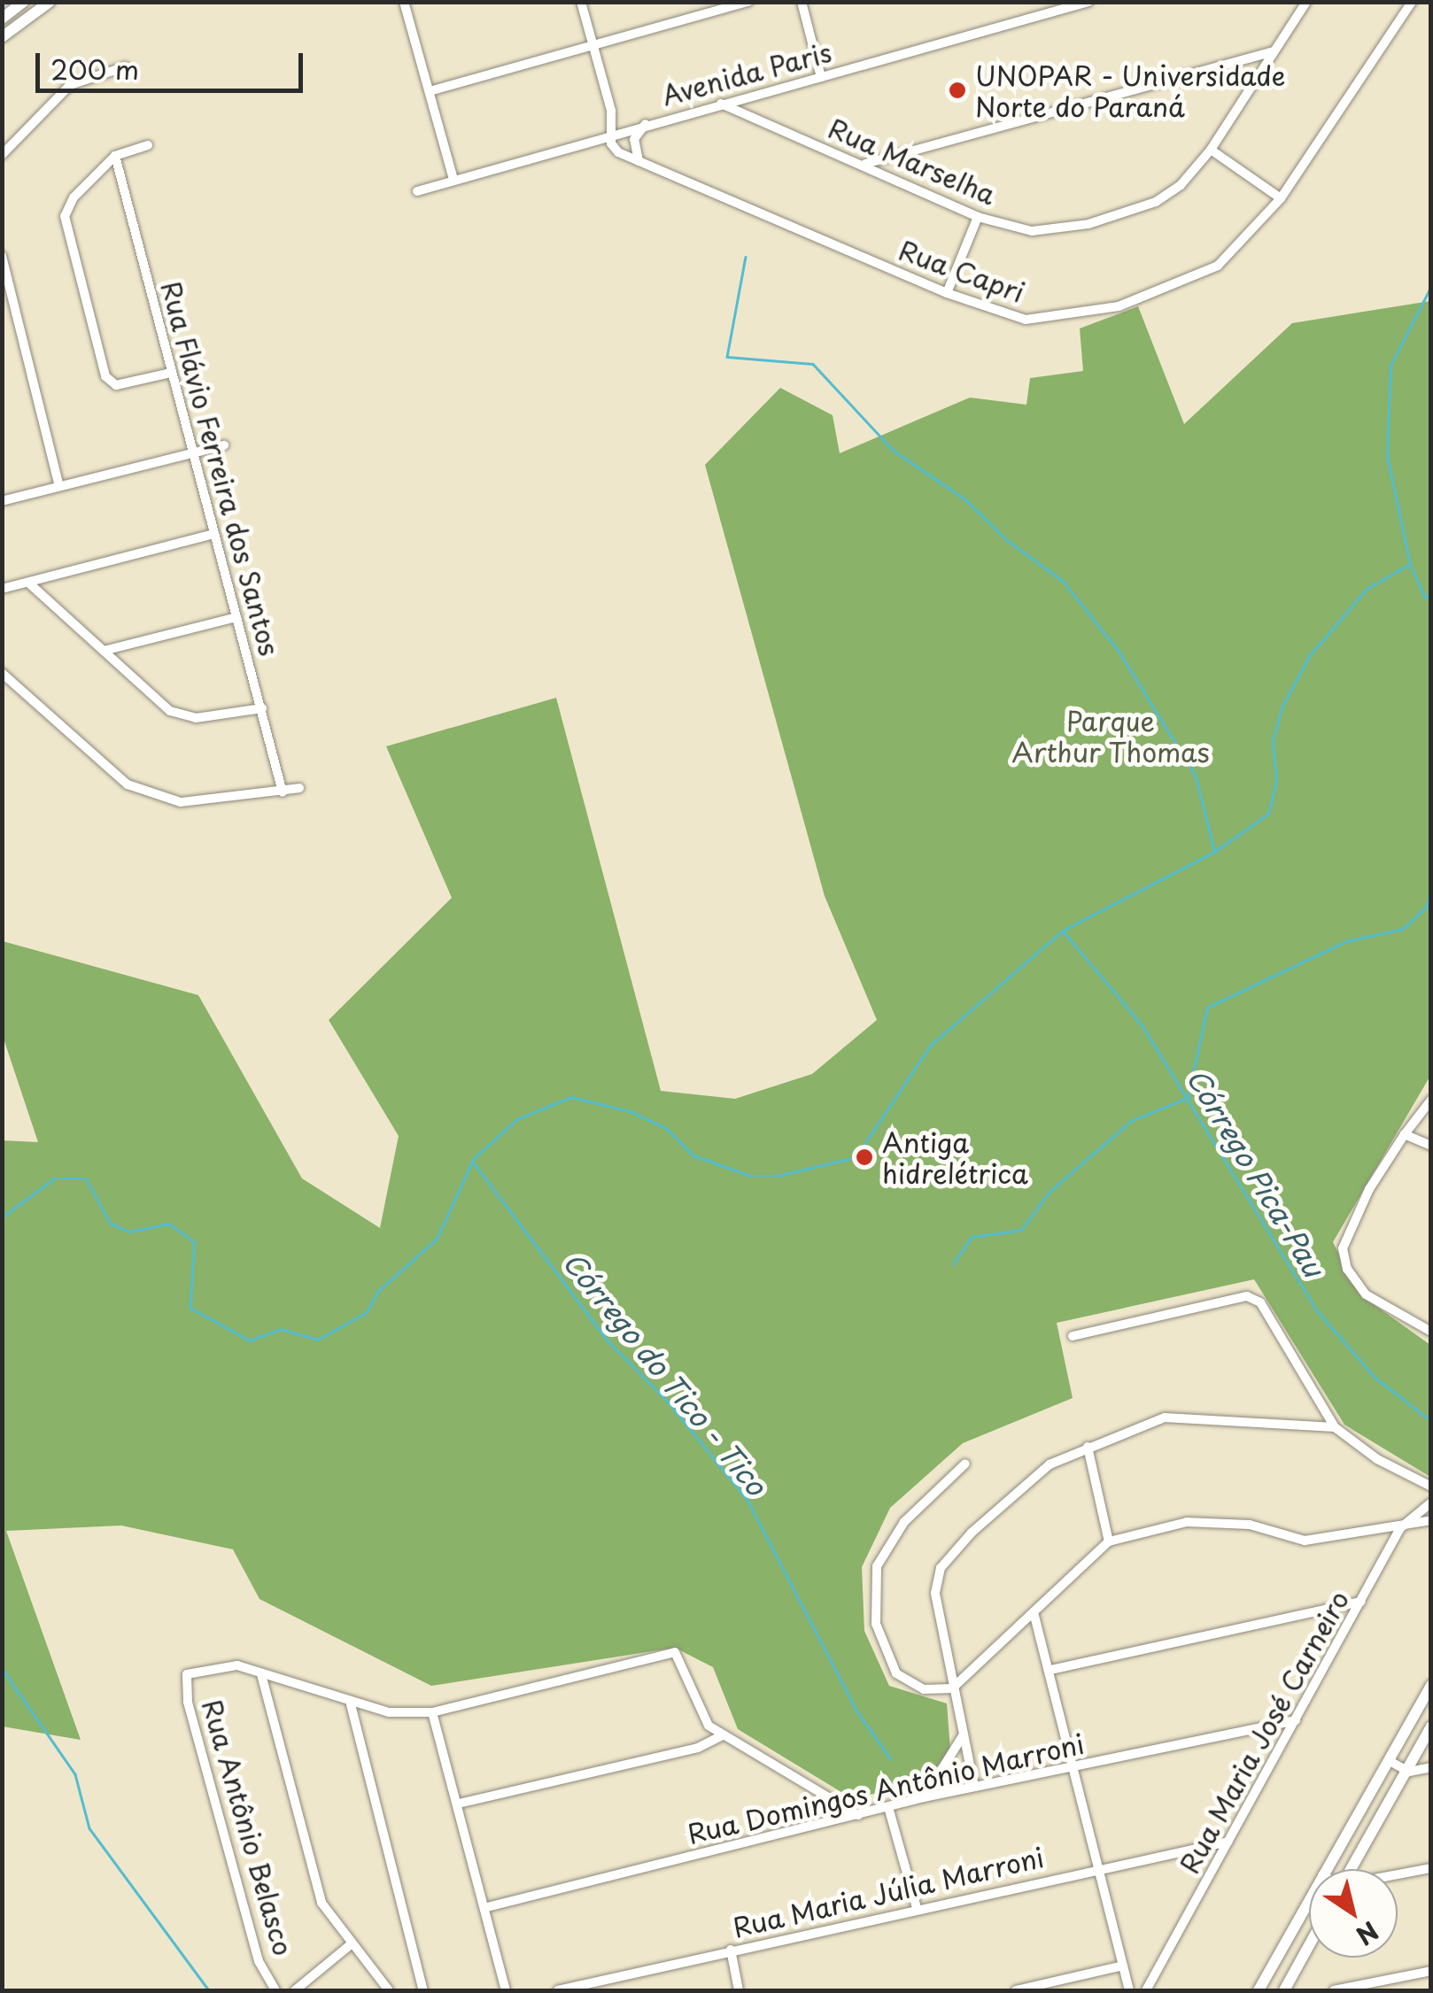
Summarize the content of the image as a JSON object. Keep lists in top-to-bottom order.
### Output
{
  "streets": {
    "street": [
      "Avenida Paris",
      "Rua Marselha",
      "Rua Capri",
      "Rua Flávio Ferreira dos Santos",
      "Rua Maria José Carneiro",
      "Rua Domingos Antônio Marroni",
      "Rua Antônio Belasco",
      "Rua Maria Júlia Marroni"
    ]
  },
  "crossings": [
    ["Avenida Paris", "Rua Marselha"],
    ["Avenida Paris", "Rua Capri"],
    ["Rua Maria José Carneiro", "Rua Domingos Antônio Marroni"],
    ["Rua Maria José Carneiro", "Rua Maria Júlia Marroni"]
  ],
  "water": ["Córrego Pica-Pau", "Córrego do Tico - Tico"],
  "parks": ["Parque Arthur Thomas"],
  "places": ["UNOPAR - Universidade Norte do Paraná", "Antiga hidrelétrica"],
  "scale_bar": "200 m",
  "north": "bottom right"
}
